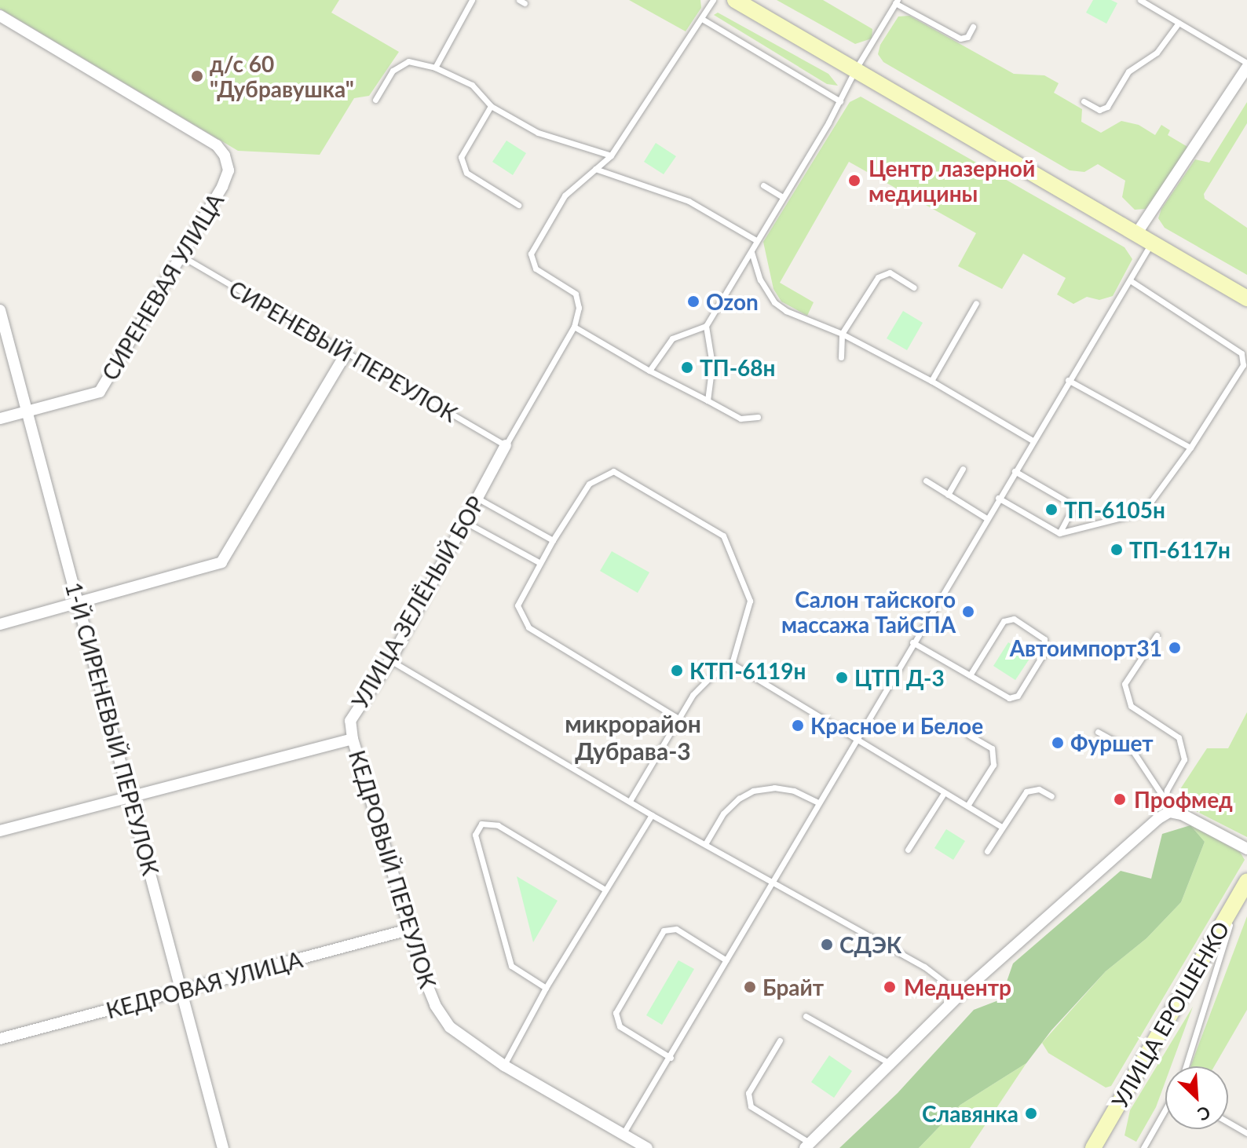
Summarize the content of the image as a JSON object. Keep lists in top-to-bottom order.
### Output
{
  "streets": {
    "main road": ["УЛИЦА ЕРОШЕНКО"],
    "street": [
      "СИРЕНЕВАЯ УЛИЦА",
      "УЛИЦА ЗЕЛЁНЫЙ БОР",
      "1-Й СИРЕНЕВЫЙ ПЕРЕУЛОК",
      "КЕДРОВЫЙ ПЕРЕУЛОК",
      "КЕДРОВАЯ УЛИЦА"
    ],
    "lane": ["СИРЕНЕВЫЙ ПЕРЕУЛОК"]
  },
  "crossings": [
    ["СИРЕНЕВАЯ УЛИЦА", "СИРЕНЕВЫЙ ПЕРЕУЛОК"],
    ["СИРЕНЕВАЯ УЛИЦА", "1-Й СИРЕНЕВЫЙ ПЕРЕУЛОК"],
    ["СИРЕНЕВЫЙ ПЕРЕУЛОК", "УЛИЦА ЗЕЛЁНЫЙ БОР"],
    ["УЛИЦА ЗЕЛЁНЫЙ БОР", "1-Й СИРЕНЕВЫЙ ПЕРЕУЛОК"],
    ["УЛИЦА ЗЕЛЁНЫЙ БОР", "КЕДРОВЫЙ ПЕРЕУЛОК"],
    ["1-Й СИРЕНЕВЫЙ ПЕРЕУЛОК", "КЕДРОВАЯ УЛИЦА"],
    ["КЕДРОВЫЙ ПЕРЕУЛОК", "КЕДРОВАЯ УЛИЦА"]
  ],
  "districts": ["микрорайон Дубрава-3"],
  "places": [
    "д/с 60 \"Дубравушка\"",
    "Центр лазерной медицины",
    "Ozon",
    "ТП-68н",
    "ТП-6105н",
    "ТП-6117н",
    "Салон тайского массажа ТайСПА",
    "Автоимпорт31",
    "КТП-6119н",
    "ЦТП Д-3",
    "Красное и Белое",
    "Фуршет",
    "Профмед",
    "СДЭК",
    "Брайт",
    "Медцентр",
    "Славянка"
  ],
  "north": "bottom right"
}
